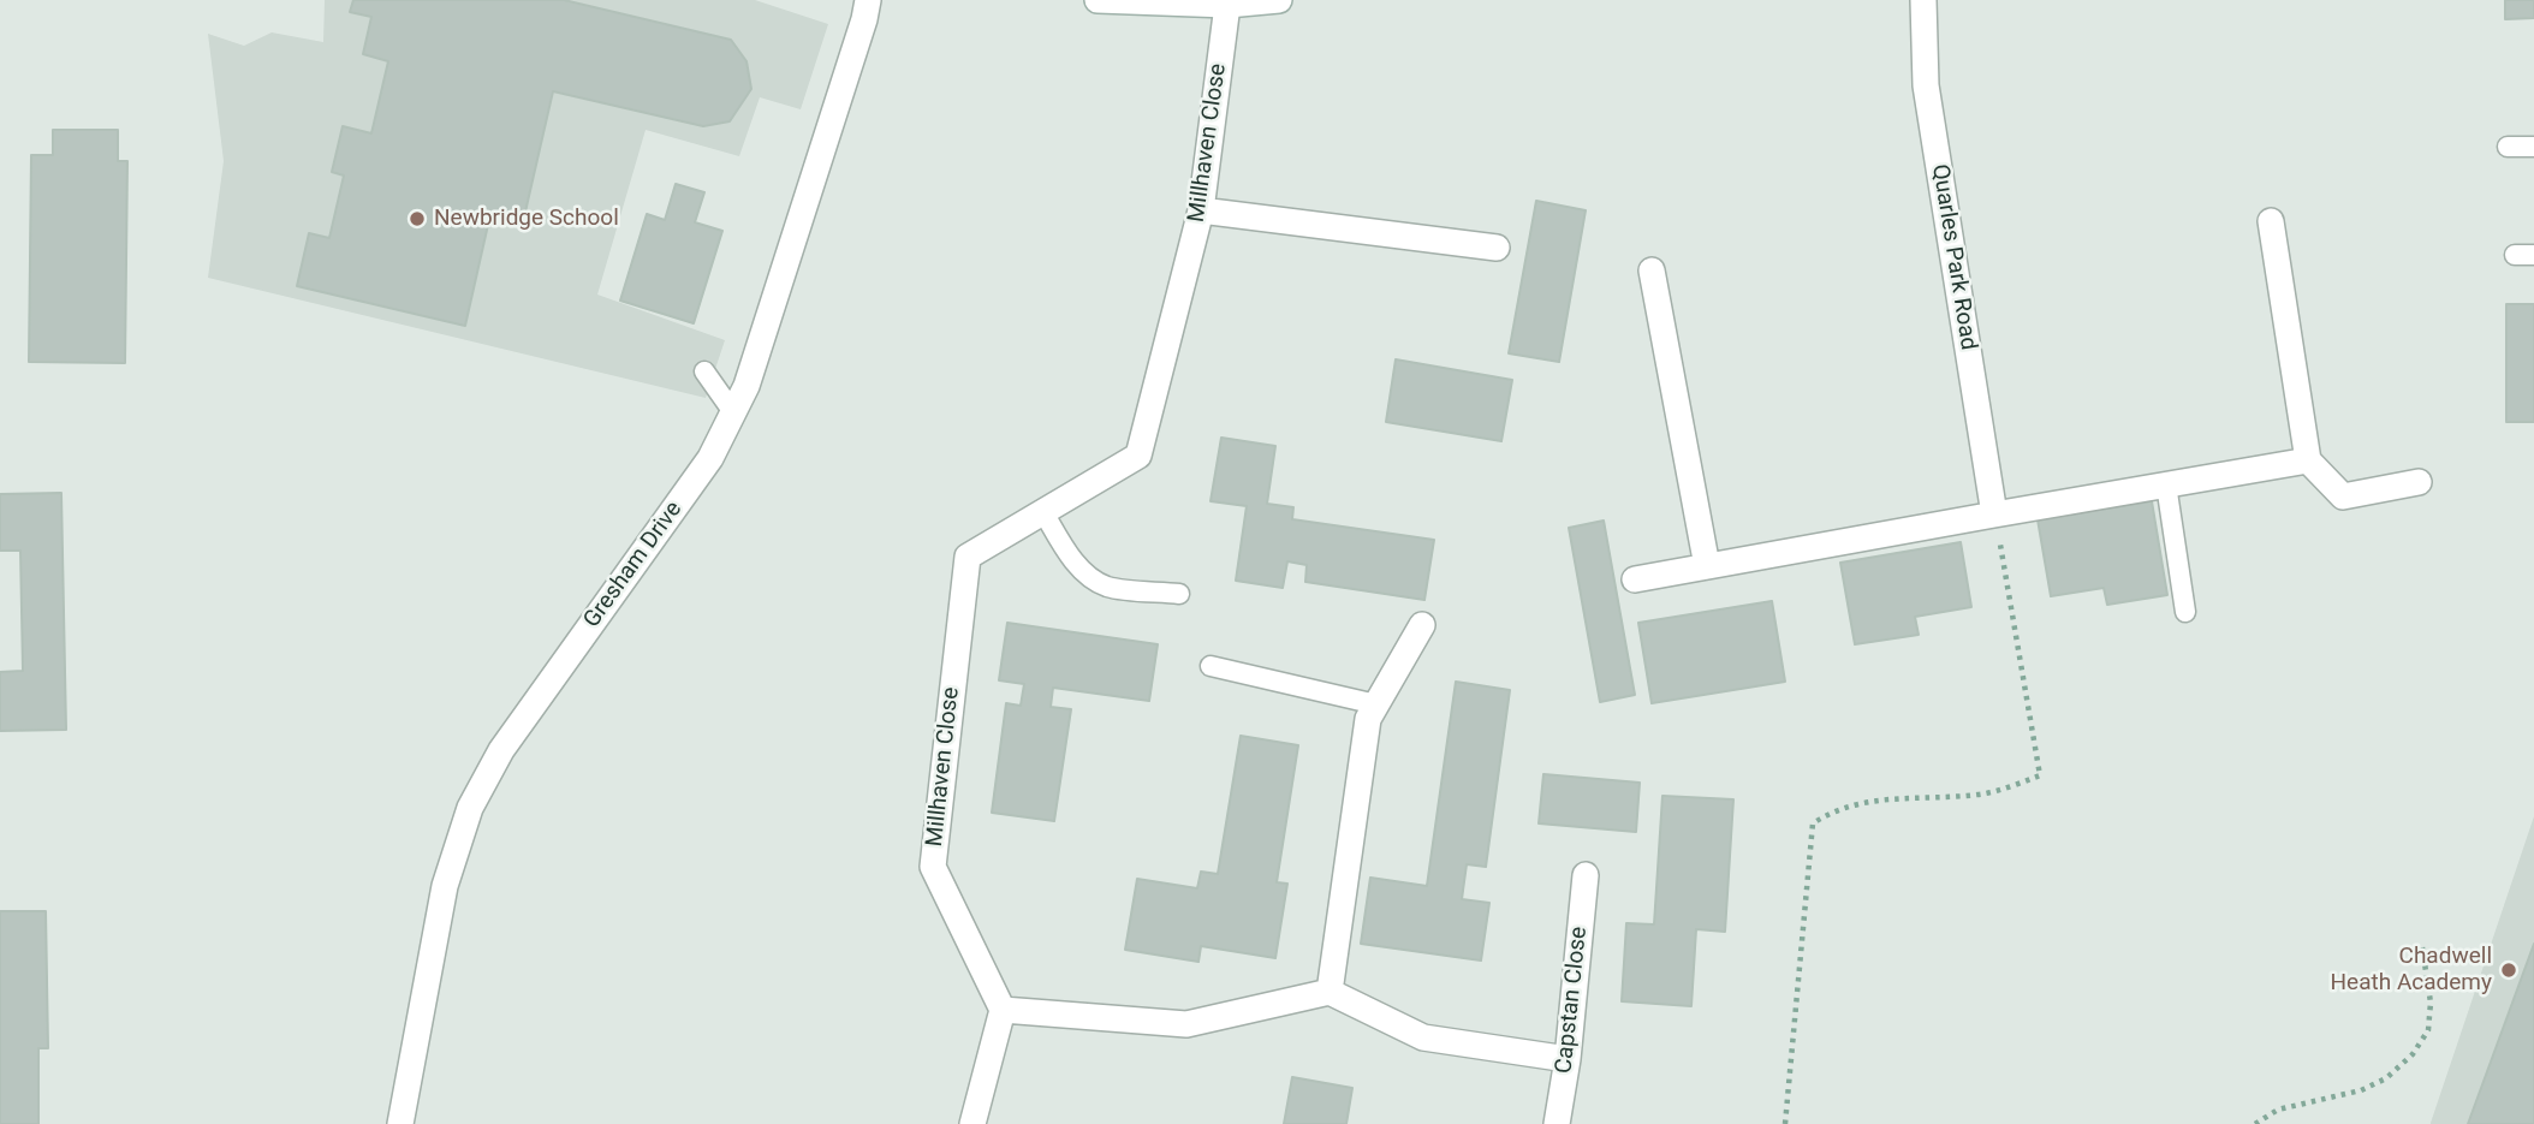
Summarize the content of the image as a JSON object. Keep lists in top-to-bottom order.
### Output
{
  "streets": {
    "street": [
      "Millhaven Close",
      "Quarles Park Road",
      "Gresham Drive",
      "Capstan Close"
    ]
  },
  "places": ["Newbridge School", "Chadwell Heath Academy"]
}
